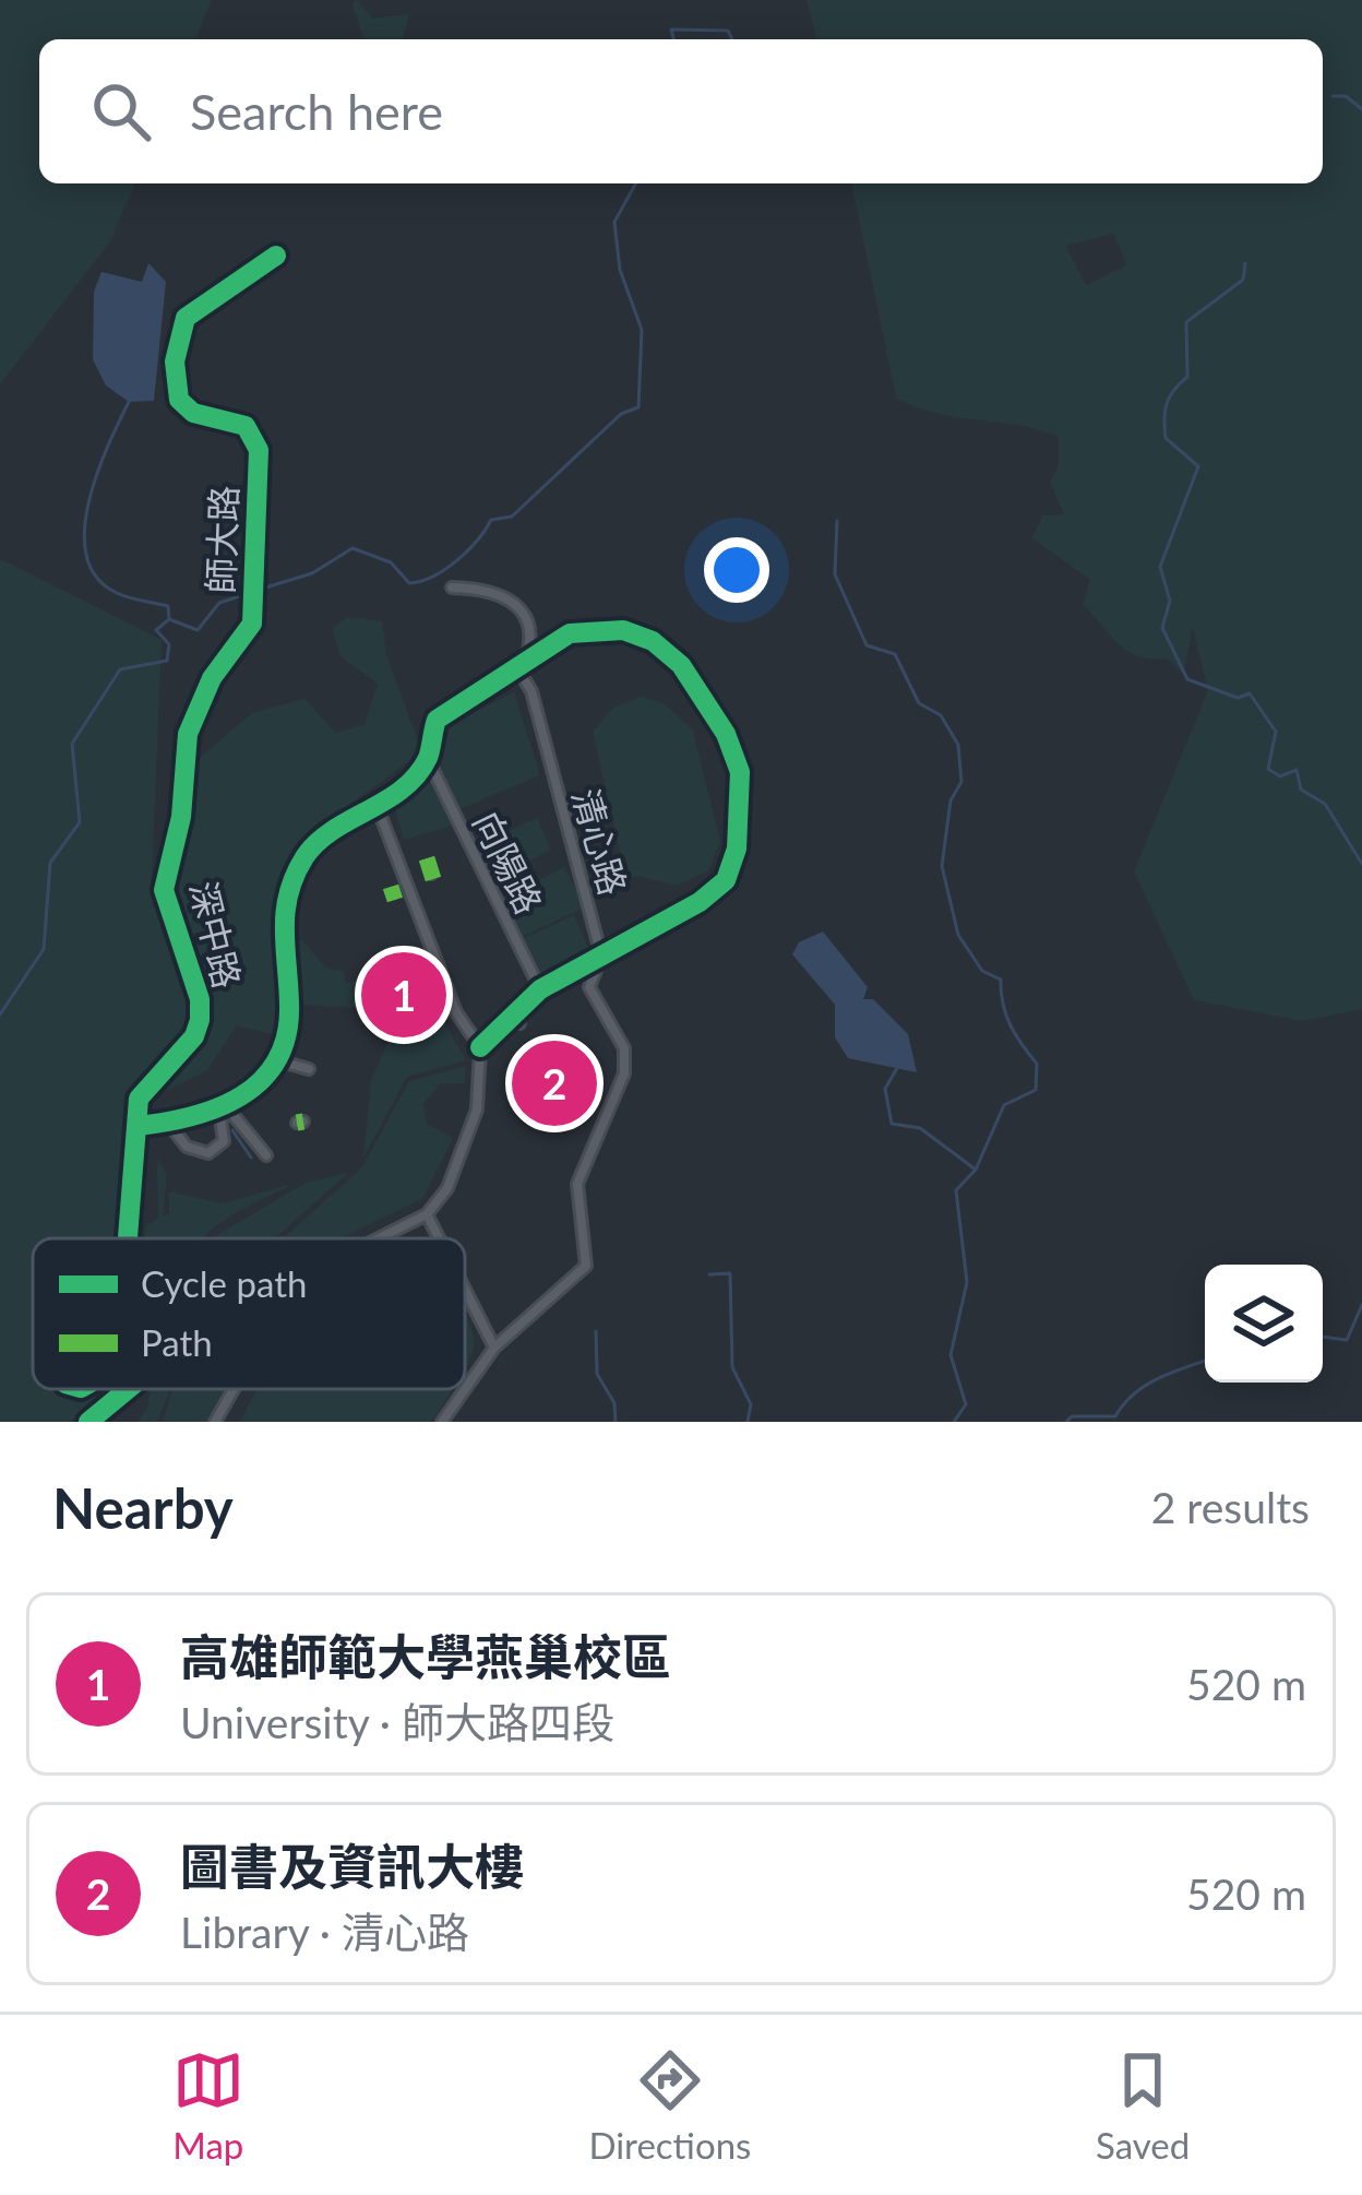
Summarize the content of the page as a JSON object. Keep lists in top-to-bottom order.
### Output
{
  "streets": {
    "street": [
      "師大路",
      "清心路",
      "向陽路",
      "深中路"
    ]
  },
  "crossings": [
    ["師大路", "深中路"]
  ],
  "legend": ["Cycle path", "Path"],
  "page": {
    "search": "Search here",
    "pins": ["1", "2"],
    "heading": ["Nearby", "2 results"],
    "list": [
      {
        "mark": "1",
        "name": "高雄師範大學燕巢校區",
        "note": "University · 師大路四段",
        "value": "520 m"
      },
      {
        "mark": "2",
        "name": "圖書及資訊大樓",
        "note": "Library · 清心路",
        "value": "520 m"
      }
    ],
    "nav": ["Map", "Directions", "Saved"]
  }
}
